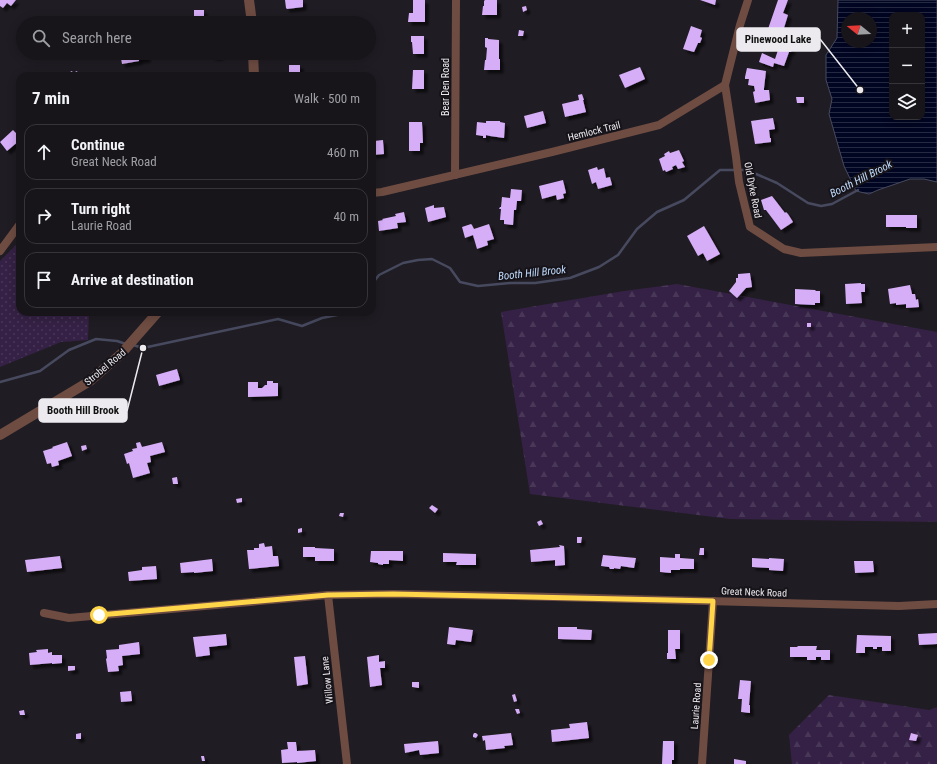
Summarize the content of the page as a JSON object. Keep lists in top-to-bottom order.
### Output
{
  "streets": {
    "street": [
      "Bear Den Road",
      "Hemlock Trail",
      "Old Dyke Road",
      "Strobel Road",
      "Great Neck Road",
      "Willow Lane",
      "Laurie Road"
    ]
  },
  "crossings": [
    ["Bear Den Road", "Hemlock Trail"],
    ["Hemlock Trail", "Old Dyke Road"],
    ["Great Neck Road", "Willow Lane"],
    ["Great Neck Road", "Laurie Road"]
  ],
  "water": ["Booth Hill Brook"],
  "places": ["Pinewood Lake", "Booth Hill Brook"],
  "north": "left",
  "page": {
    "map_buttons": ["+", "−"],
    "search": "Search here",
    "heading": ["7 min", "Walk · 500 m"],
    "list": [
      ["Continue", "Great Neck Road", "460 m"],
      ["Turn right", "Laurie Road", "40 m"],
      "Arrive at destination"
    ]
  }
}
